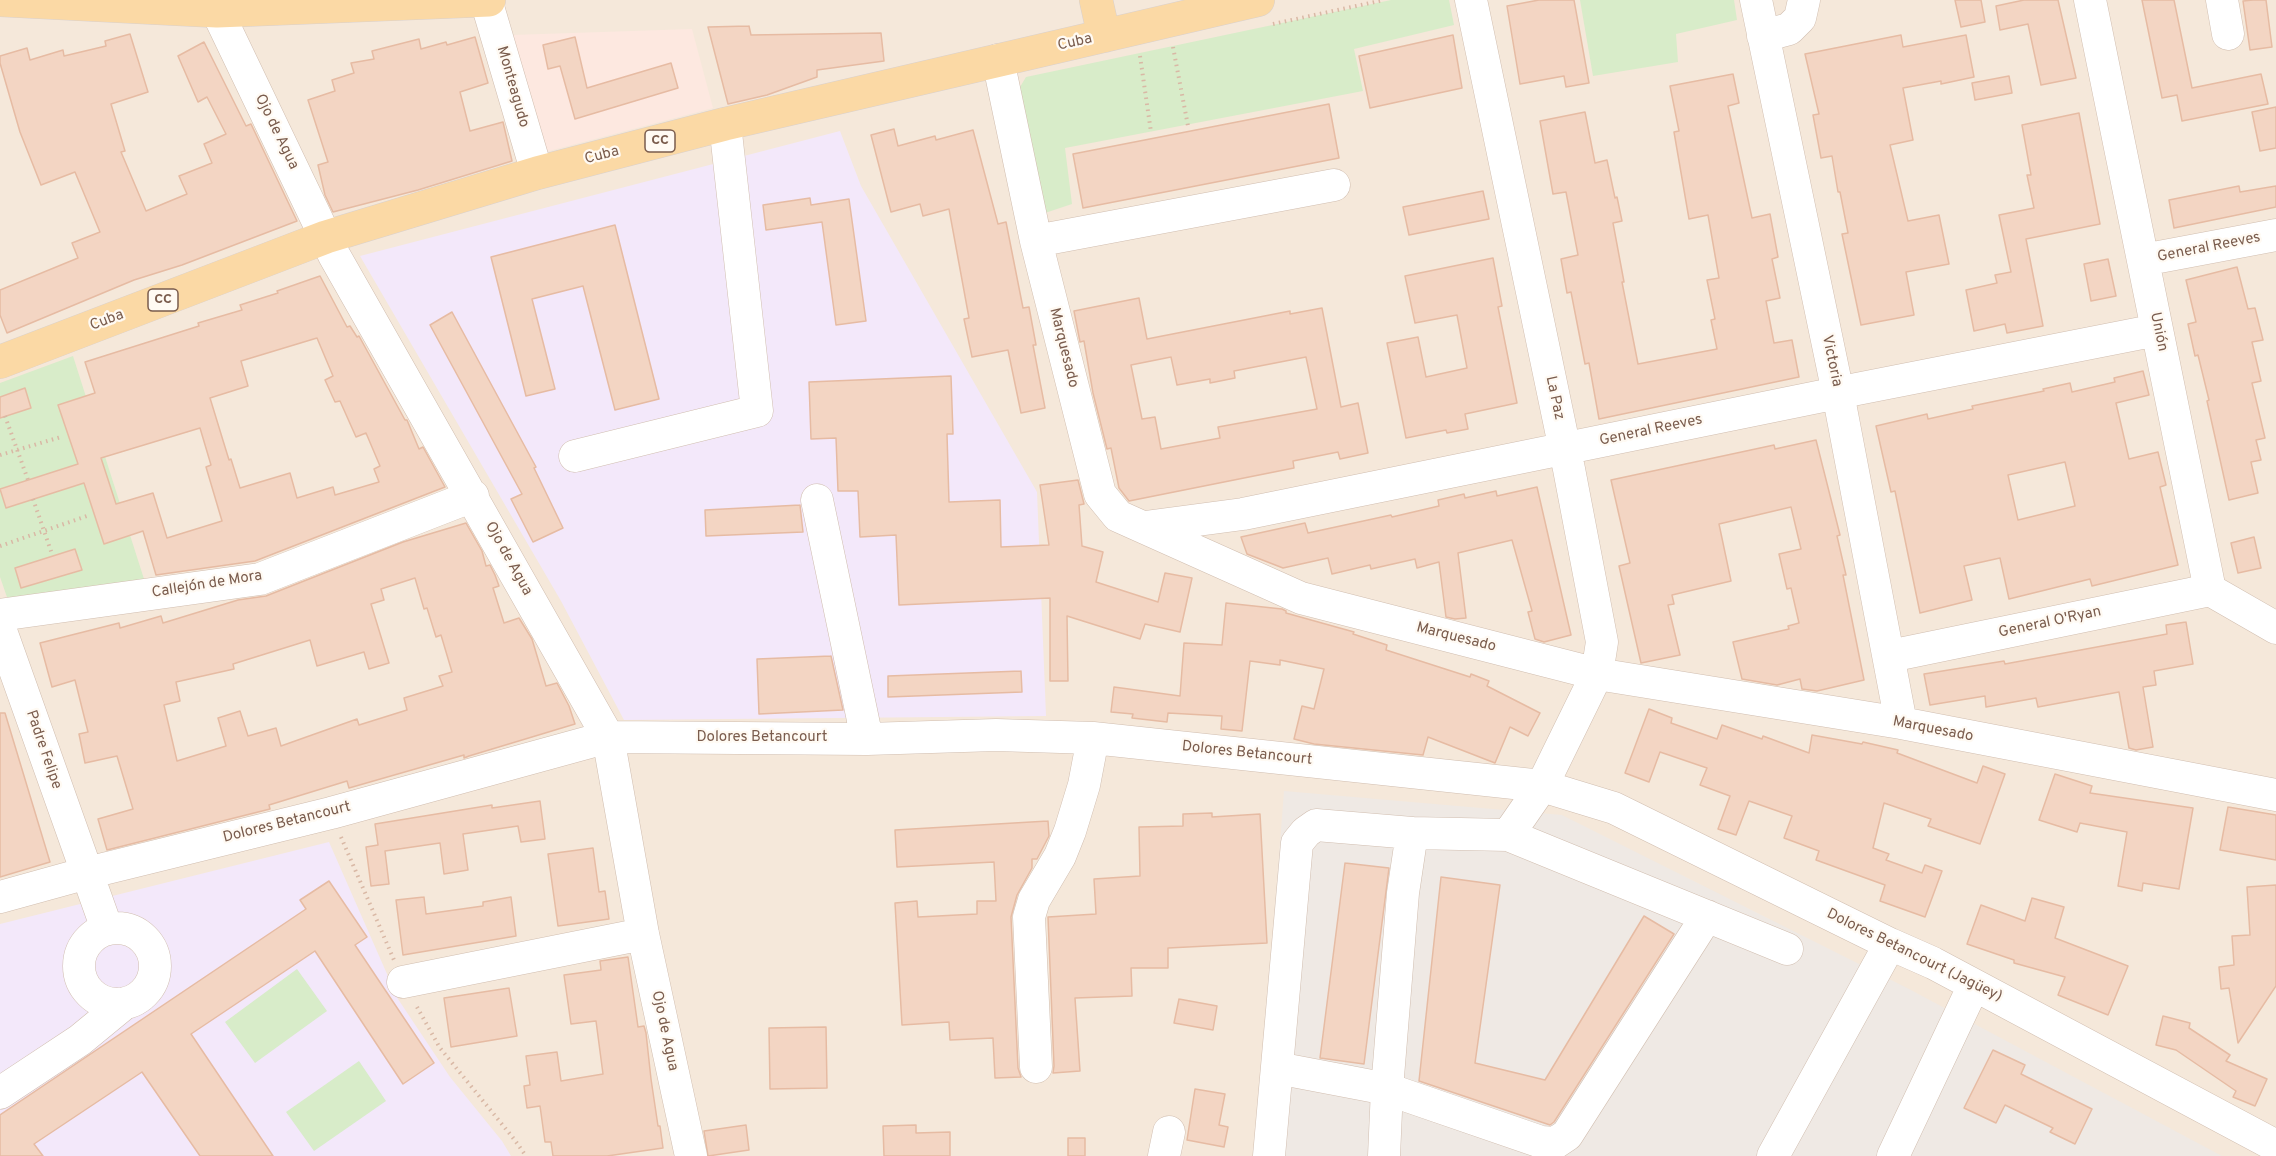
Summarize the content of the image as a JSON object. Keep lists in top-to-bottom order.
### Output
{
  "streets": {
    "main road": ["Cuba", "CC"],
    "street": [
      "Monteagudo",
      "Ojo de Agua",
      "General Reeves",
      "Unión",
      "Marquesado",
      "Victoria",
      "La Paz",
      "Callejón de Mora",
      "General O'Ryan",
      "Dolores Betancourt",
      "Padre Felipe",
      "Dolores Betancourt (Jagüey)"
    ]
  },
  "crossings": [
    ["Cuba", "Monteagudo"],
    ["Cuba", "Ojo de Agua"],
    ["Cuba", "CC"],
    ["Cuba", "Marquesado"],
    ["Ojo de Agua", "Callejón de Mora"],
    ["Ojo de Agua", "Dolores Betancourt"],
    ["General Reeves", "Unión"],
    ["General Reeves", "Marquesado"],
    ["General Reeves", "Victoria"],
    ["General Reeves", "La Paz"],
    ["Unión", "General O'Ryan"],
    ["Marquesado", "Victoria"],
    ["Marquesado", "La Paz"],
    ["Victoria", "General O'Ryan"],
    ["La Paz", "Dolores Betancourt"],
    ["La Paz", "Dolores Betancourt (Jagüey)"],
    ["Dolores Betancourt", "Padre Felipe"],
    ["Dolores Betancourt", "Dolores Betancourt (Jagüey)"]
  ]
}
